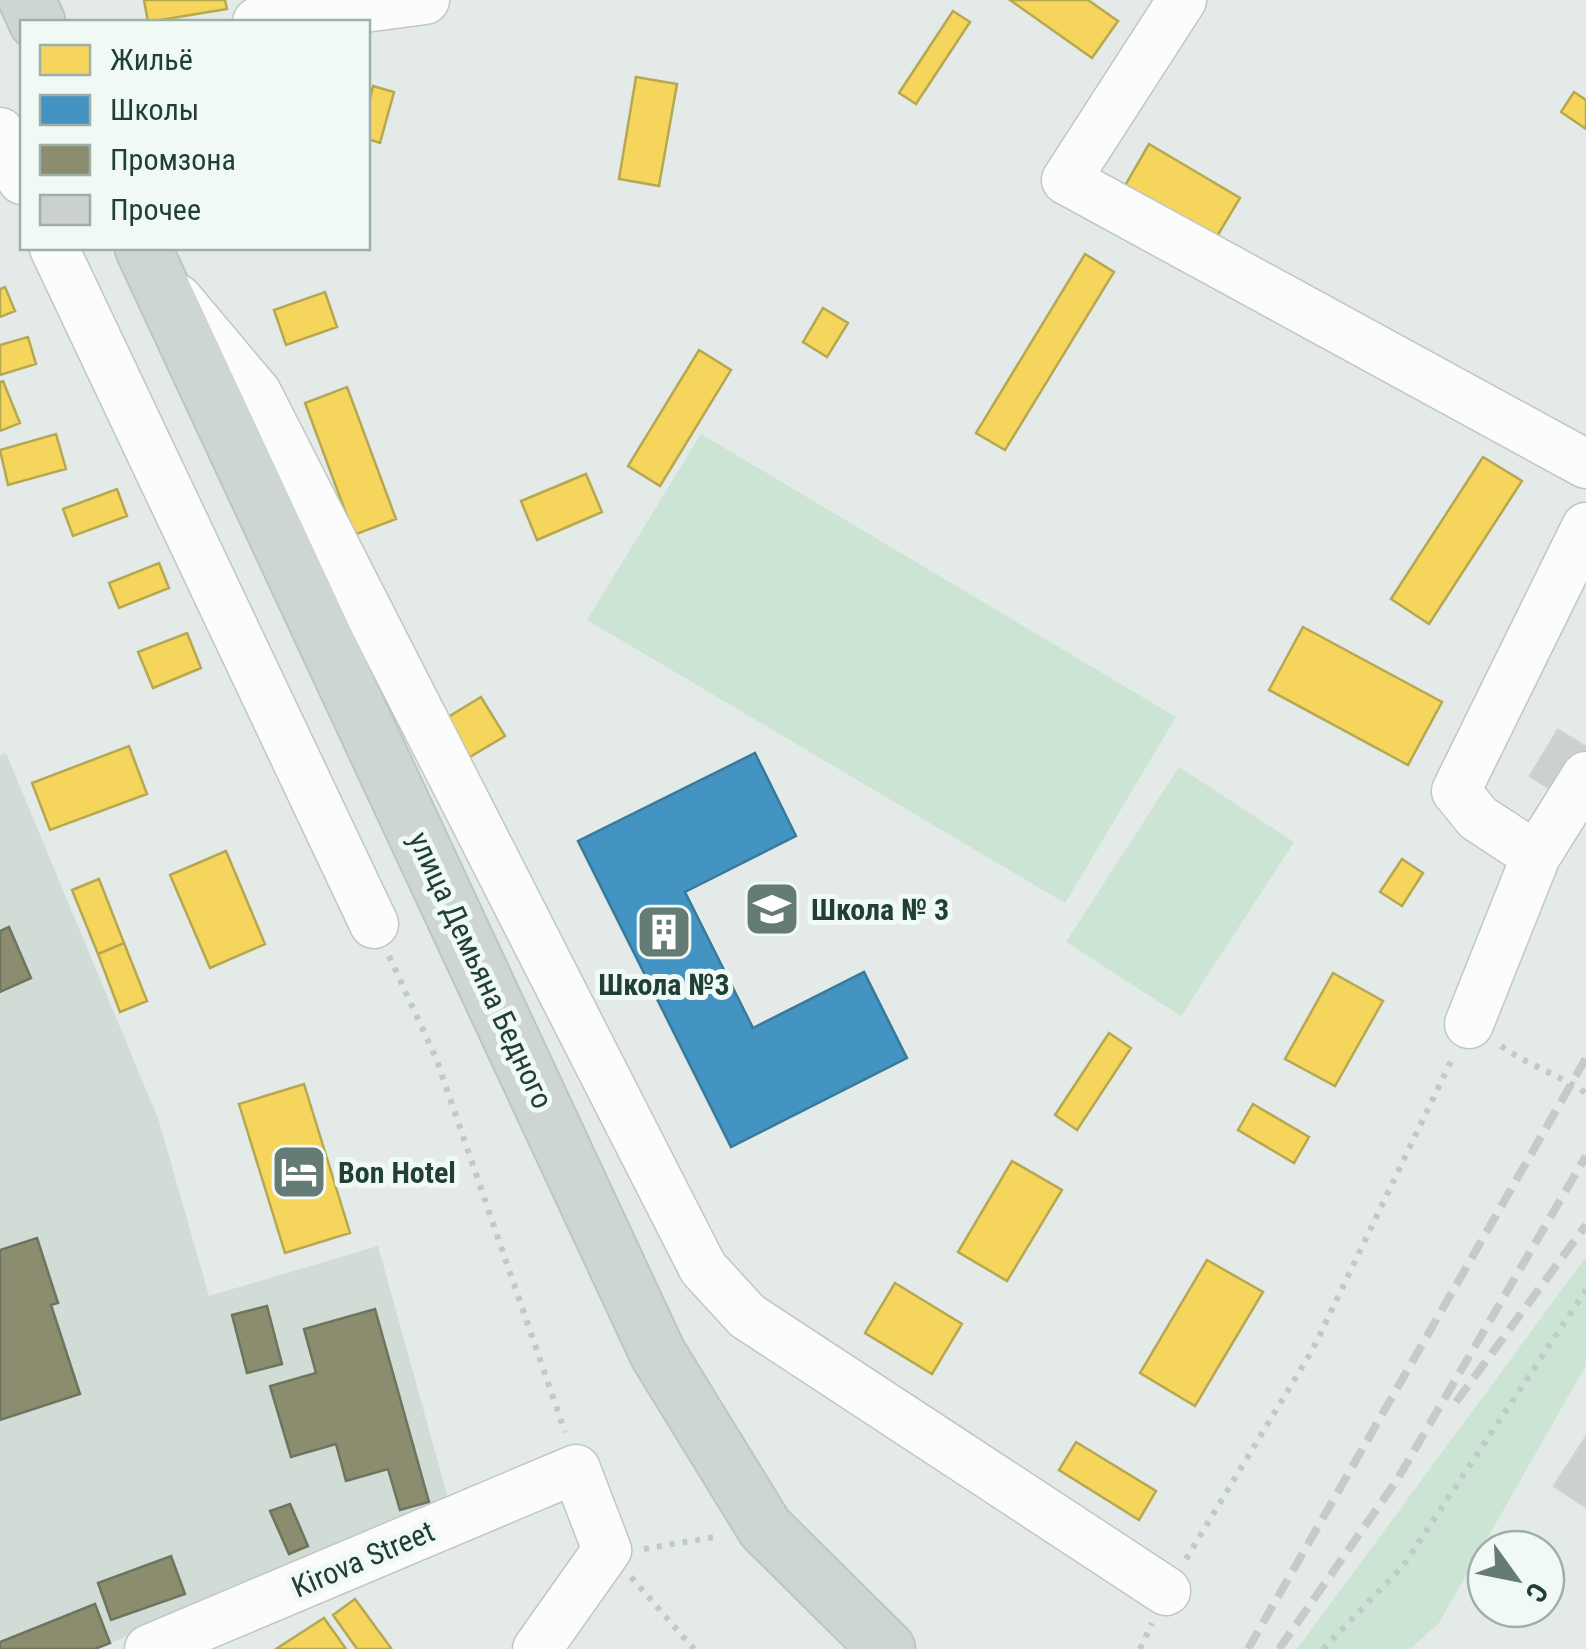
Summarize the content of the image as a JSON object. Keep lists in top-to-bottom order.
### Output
{
  "streets": {
    "main road": ["улица Демьяна Бедного"],
    "street": ["Kirova Street"]
  },
  "places": {
    "school or university": ["Школа № 3"],
    "building": ["Школа №3"],
    "hotel": ["Bon Hotel"]
  },
  "legend": [
    "Жильё",
    "Школы",
    "Промзона",
    "Прочее"
  ],
  "north": "bottom right"
}
